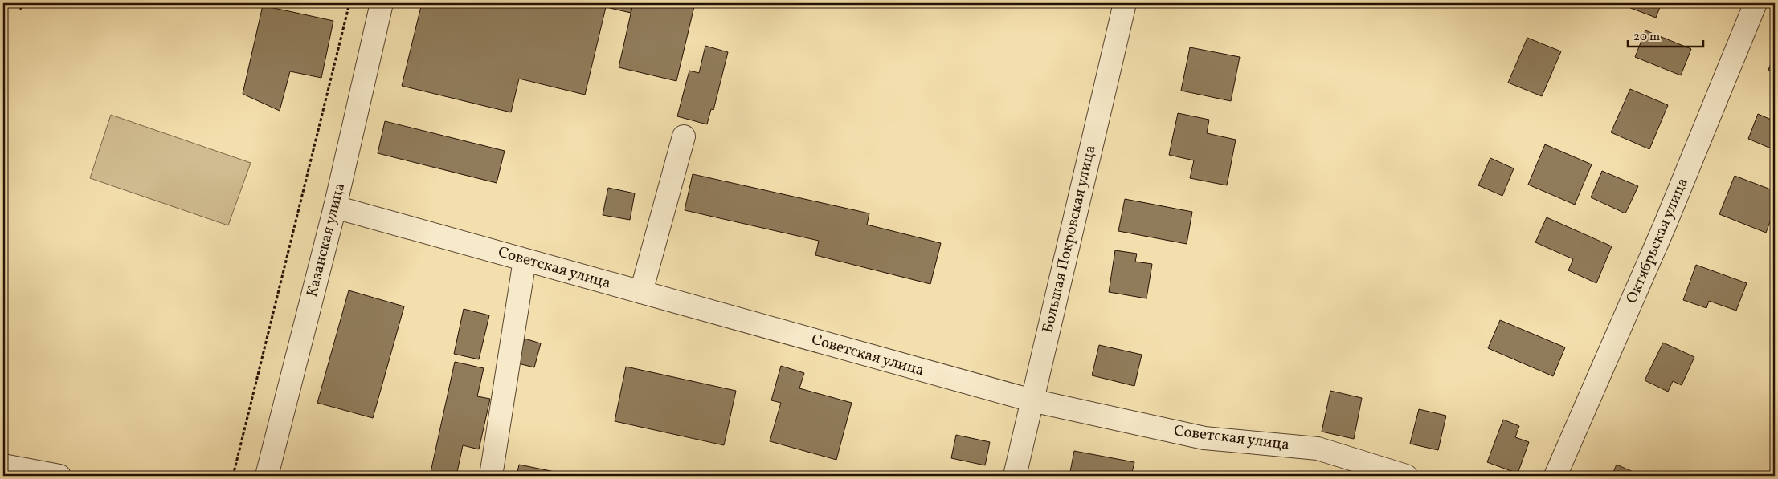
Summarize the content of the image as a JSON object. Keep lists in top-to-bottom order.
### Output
{
  "streets": {
    "street": [
      "Большая Покровская улица",
      "Казанская улица",
      "Октябрьская улица",
      "Советская улица"
    ]
  },
  "crossings": [
    ["Большая Покровская улица", "Советская улица"],
    ["Казанская улица", "Советская улица"]
  ],
  "scale_bar": "20 m"
}
